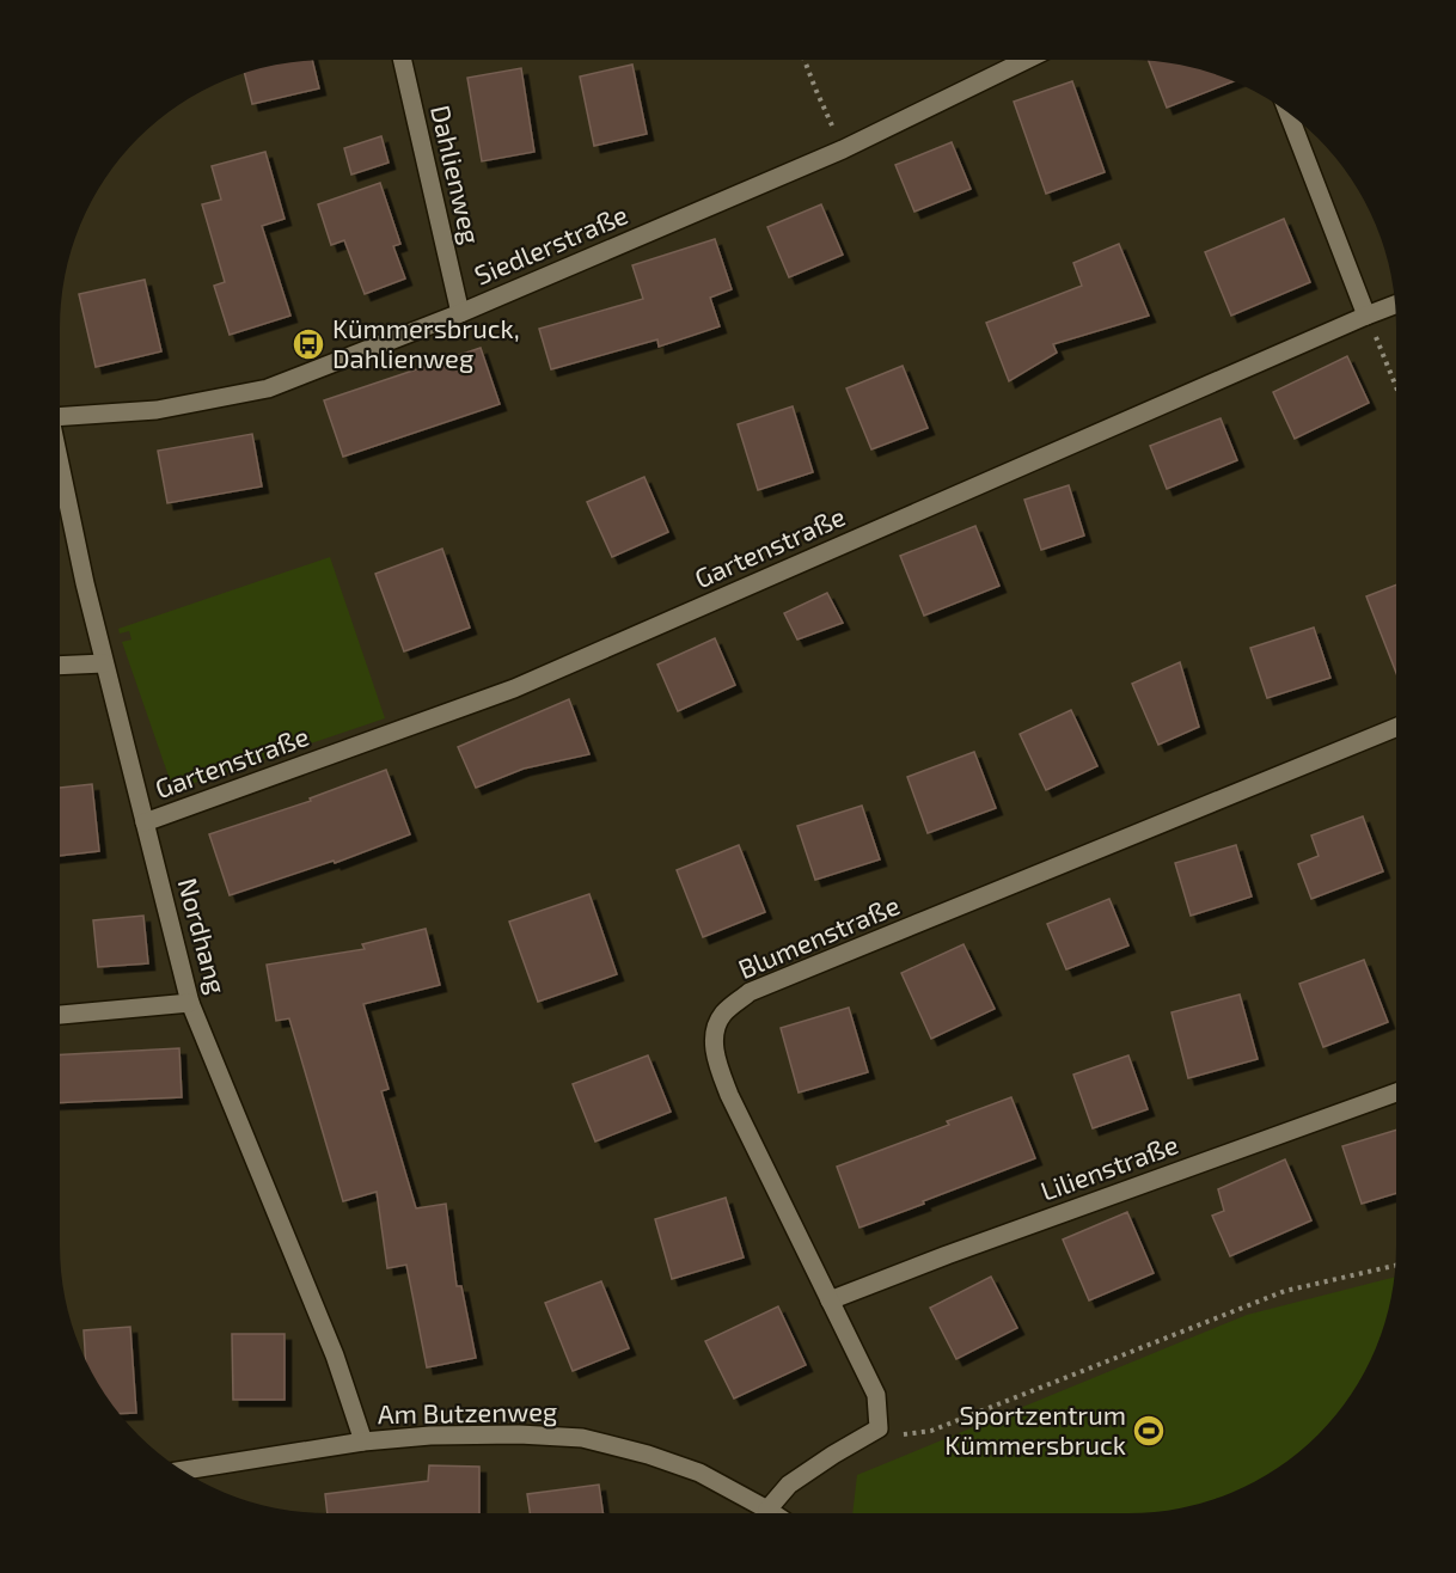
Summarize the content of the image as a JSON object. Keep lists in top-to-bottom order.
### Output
{
  "streets": {
    "street": [
      "Dahlienweg",
      "Siedlerstraße",
      "Gartenstraße",
      "Nordhang",
      "Blumenstraße",
      "Lilienstraße",
      "Am Butzenweg"
    ]
  },
  "crossings": [
    ["Dahlienweg", "Siedlerstraße"],
    ["Gartenstraße", "Nordhang"],
    ["Nordhang", "Am Butzenweg"],
    ["Blumenstraße", "Lilienstraße"]
  ],
  "places": {
    "bus stop": ["Kümmersbruck, Dahlienweg"],
    "sports": ["Sportzentrum Kümmersbruck"]
  }
}
